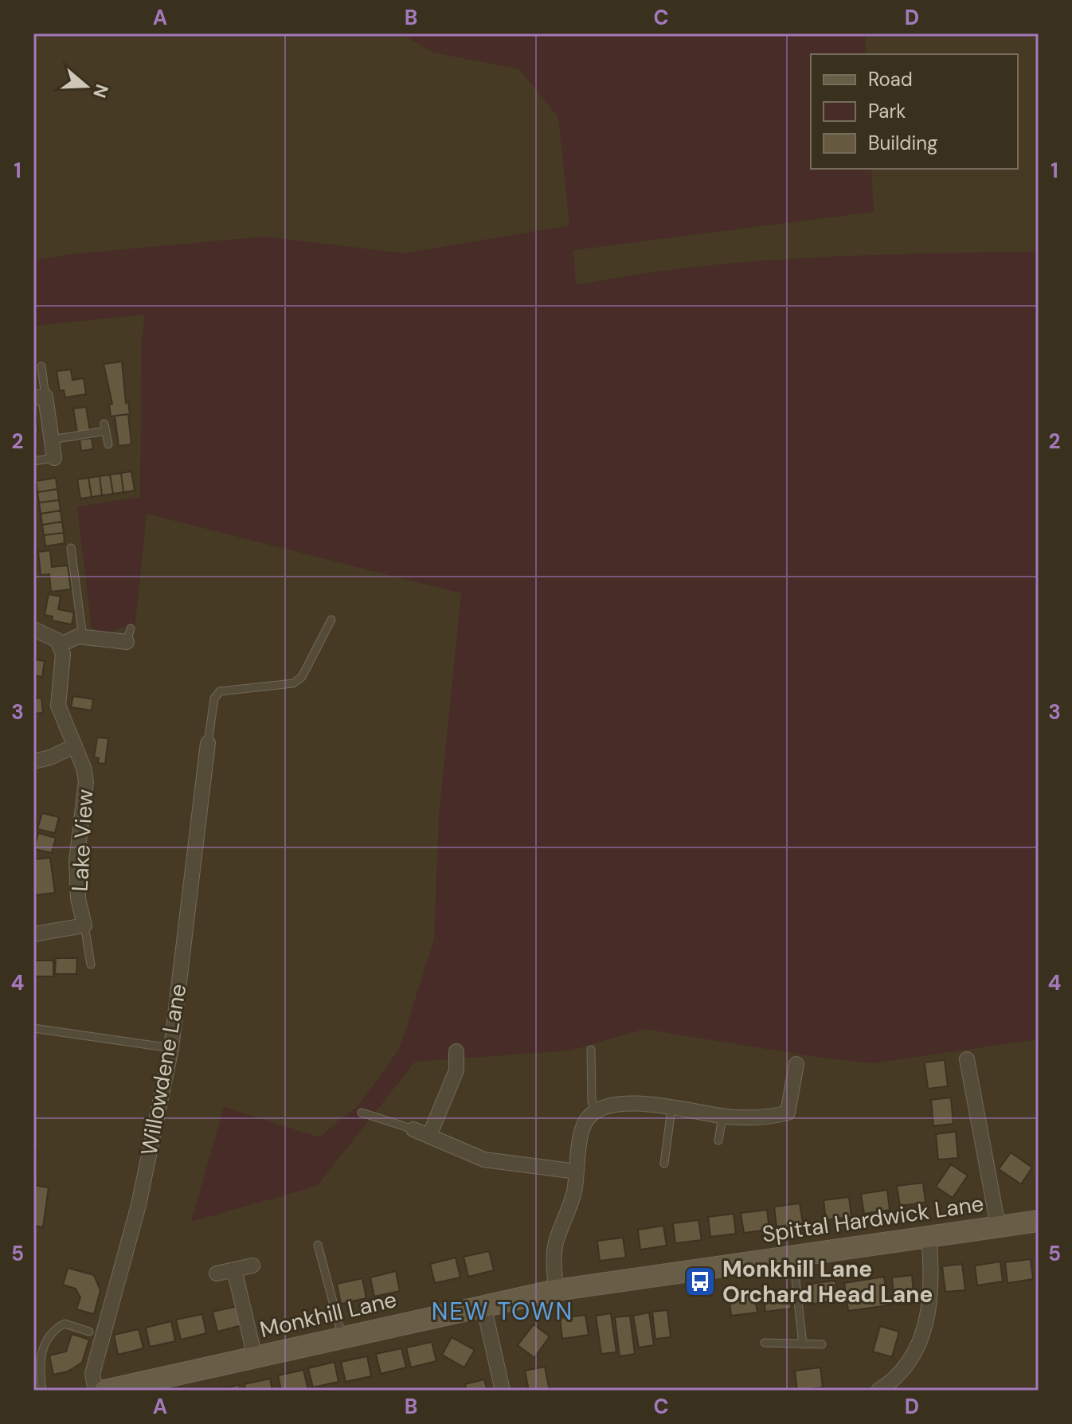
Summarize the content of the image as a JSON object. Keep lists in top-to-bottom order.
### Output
{
  "streets": {
    "street": [
      "Lake View",
      "Willowdene Lane",
      "Spittal Hardwick Lane",
      "Monkhill Lane"
    ]
  },
  "crossings": [
    ["Spittal Hardwick Lane", "Monkhill Lane"]
  ],
  "districts": ["NEW TOWN"],
  "places": {
    "bus stop": ["Monkhill Lane Orchard Head Lane"]
  },
  "legend": ["Road", "Park", "Building"],
  "north": "right",
  "grid": {
    "columns": [
      "A",
      "B",
      "C",
      "D"
    ],
    "rows": [
      "1",
      "2",
      "3",
      "4",
      "5"
    ]
  }
}
